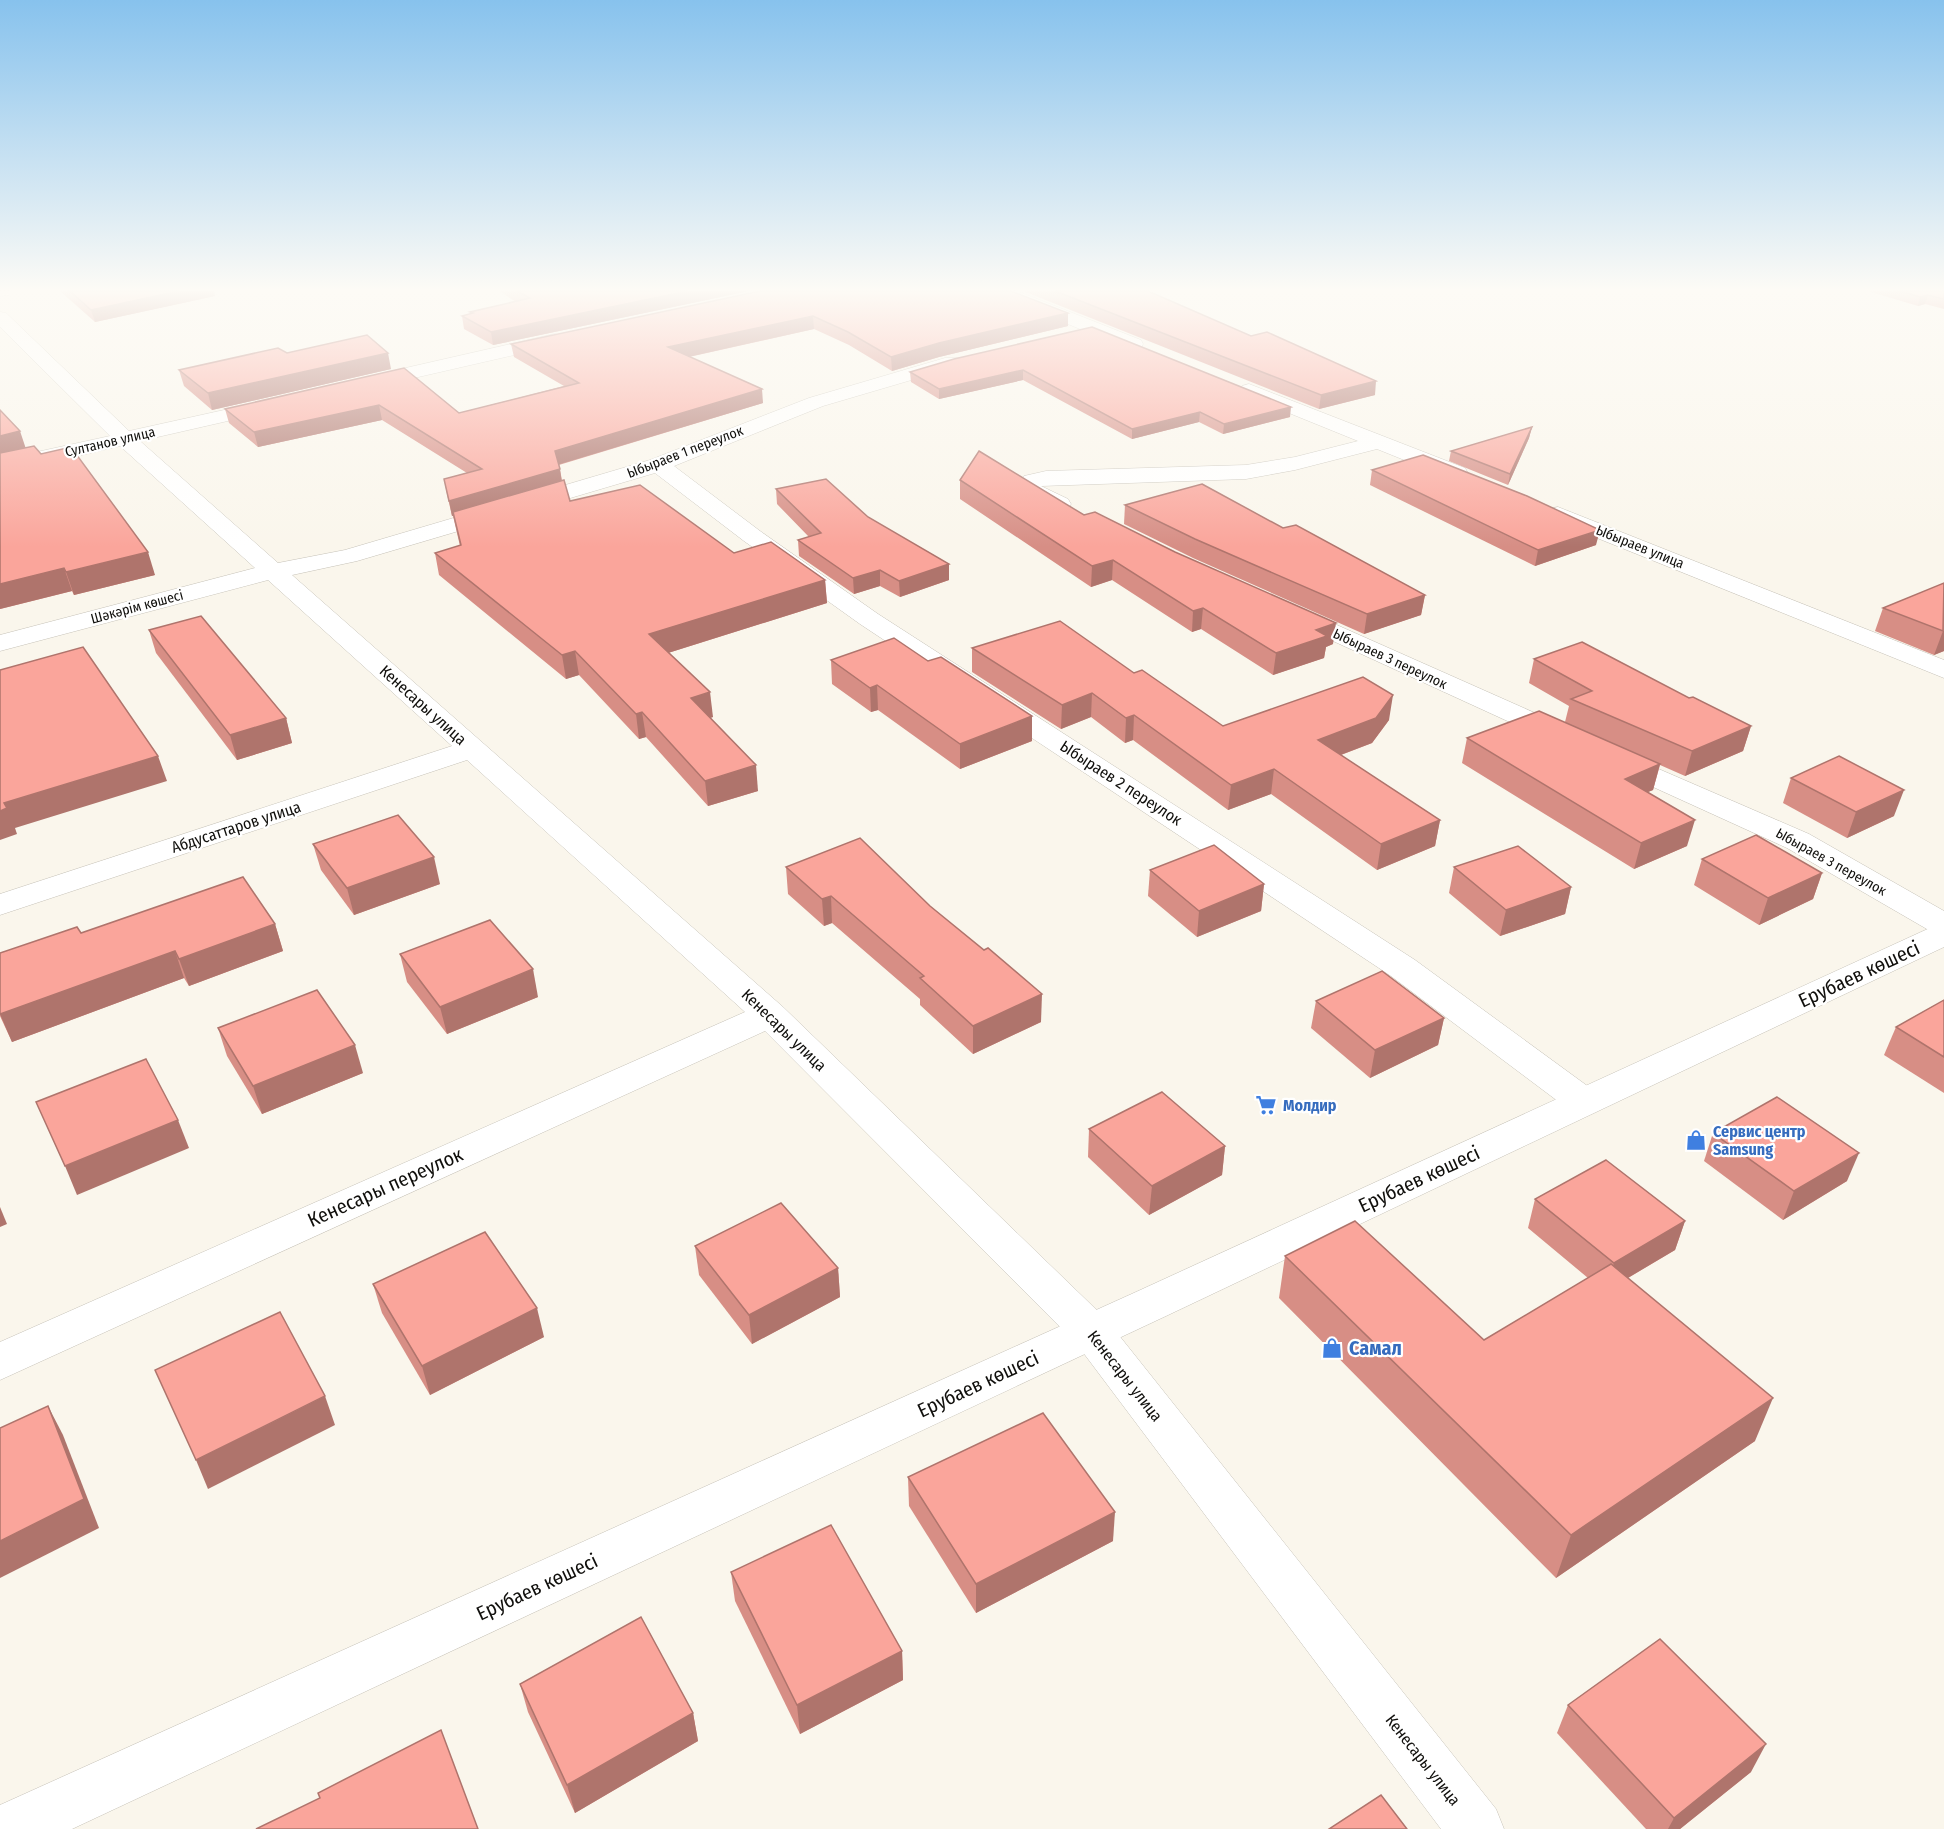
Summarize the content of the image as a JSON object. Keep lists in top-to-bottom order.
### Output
{
  "streets": {
    "street": [
      "Султанов улица",
      "Ыбыраев 1 переулок",
      "Ыбыраев улица",
      "Шәкәрім көшесі",
      "Ыбыраев 3 переулок",
      "Кенесары улица",
      "Ыбыраев 2 переулок",
      "Абдусаттаров улица",
      "Ерубаев көшесі",
      "Кенесары переулок"
    ]
  },
  "crossings": [
    ["Султанов улица", "Кенесары улица"],
    ["Ыбыраев 1 переулок", "Шәкәрім көшесі"],
    ["Ыбыраев 1 переулок", "Кенесары улица"],
    ["Ыбыраев 1 переулок", "Ыбыраев 2 переулок"],
    ["Шәкәрім көшесі", "Кенесары улица"],
    ["Кенесары улица", "Абдусаттаров улица"],
    ["Кенесары улица", "Ерубаев көшесі"],
    ["Кенесары улица", "Кенесары переулок"],
    ["Ыбыраев 2 переулок", "Ерубаев көшесі"]
  ],
  "places": {
    "supermarket": ["Молдир"],
    "shop": ["Сервис центр Samsung", "Самал"]
  }
}
